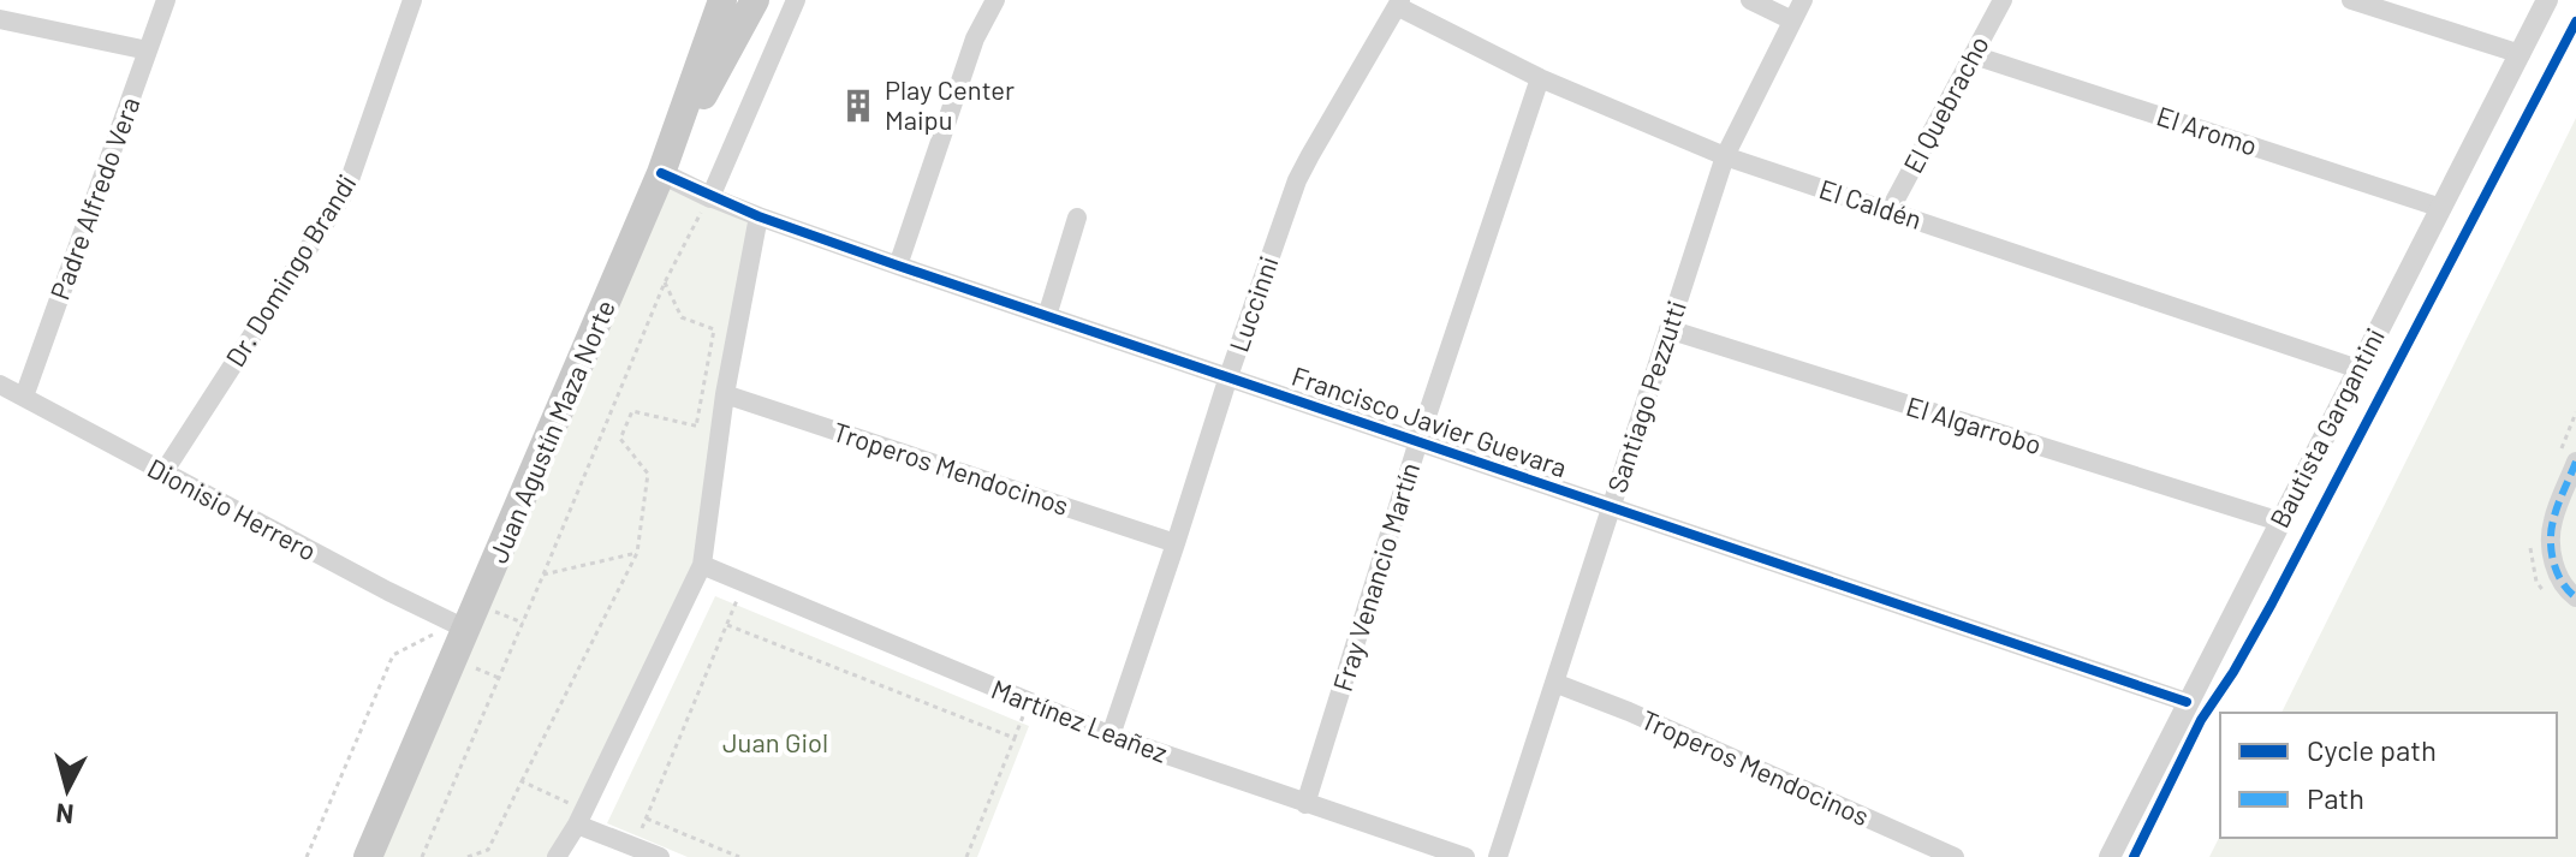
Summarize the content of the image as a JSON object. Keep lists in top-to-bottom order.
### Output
{
  "streets": {
    "main road": ["Juan Agustín Maza Norte"],
    "street": [
      "El Quebracho",
      "El Aromo",
      "Padre Alfredo Vera",
      "El Caldén",
      "Dr. Domingo Brandi",
      "Luccinni",
      "Santiago Pezzutti",
      "Francisco Javier Guevara",
      "El Algarrobo",
      "Bautista Gargantini",
      "Troperos Mendocinos",
      "Dionisio Herrero",
      "Fray Venancio Martín",
      "Martínez Leañez"
    ]
  },
  "crossings": [
    ["El Quebracho", "El Aromo"],
    ["El Quebracho", "El Caldén"],
    ["El Aromo", "Bautista Gargantini"],
    ["Padre Alfredo Vera", "Dionisio Herrero"],
    ["El Caldén", "Luccinni"],
    ["El Caldén", "Santiago Pezzutti"],
    ["El Caldén", "Bautista Gargantini"],
    ["El Caldén", "Fray Venancio Martín"],
    ["Dr. Domingo Brandi", "Dionisio Herrero"],
    ["Luccinni", "Francisco Javier Guevara"],
    ["Luccinni", "Troperos Mendocinos"],
    ["Luccinni", "Martínez Leañez"],
    ["Santiago Pezzutti", "Francisco Javier Guevara"],
    ["Santiago Pezzutti", "El Algarrobo"],
    ["Santiago Pezzutti", "Troperos Mendocinos"],
    ["Francisco Javier Guevara", "Bautista Gargantini"],
    ["Francisco Javier Guevara", "Juan Agustín Maza Norte"],
    ["Francisco Javier Guevara", "Fray Venancio Martín"],
    ["El Algarrobo", "Bautista Gargantini"],
    ["Juan Agustín Maza Norte", "Dionisio Herrero"],
    ["Fray Venancio Martín", "Martínez Leañez"]
  ],
  "parks": ["Juan Giol"],
  "places": {
    "building": ["Play Center Maipu"]
  },
  "legend": ["Cycle path", "Path"],
  "north": "bottom"
}
